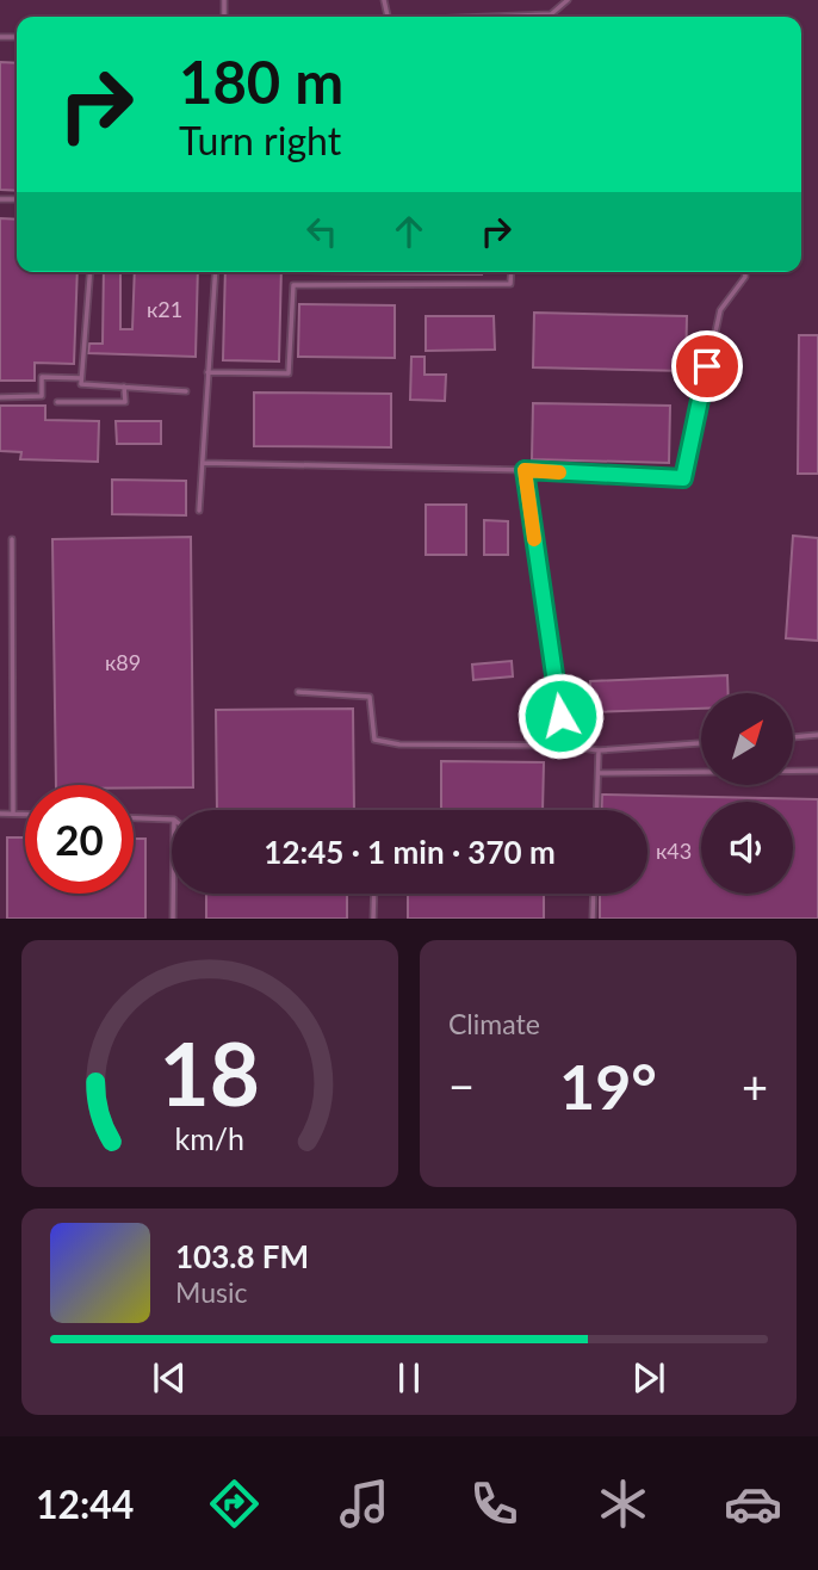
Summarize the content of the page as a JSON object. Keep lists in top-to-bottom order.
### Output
{
  "house_numbers": ["к21", "к89", "к43"],
  "north": "top right",
  "page": {
    "turn": ["180 m", "Turn right"],
    "limit": "20",
    "trip": "12:45 · 1 min · 370 m",
    "tile": "Climate",
    "heat": ["−", "19°", "+"],
    "song": ["103.8 FM", "Music"],
    "tabs": "12:44",
    "gauge": ["18", "km/h"]
  }
}
